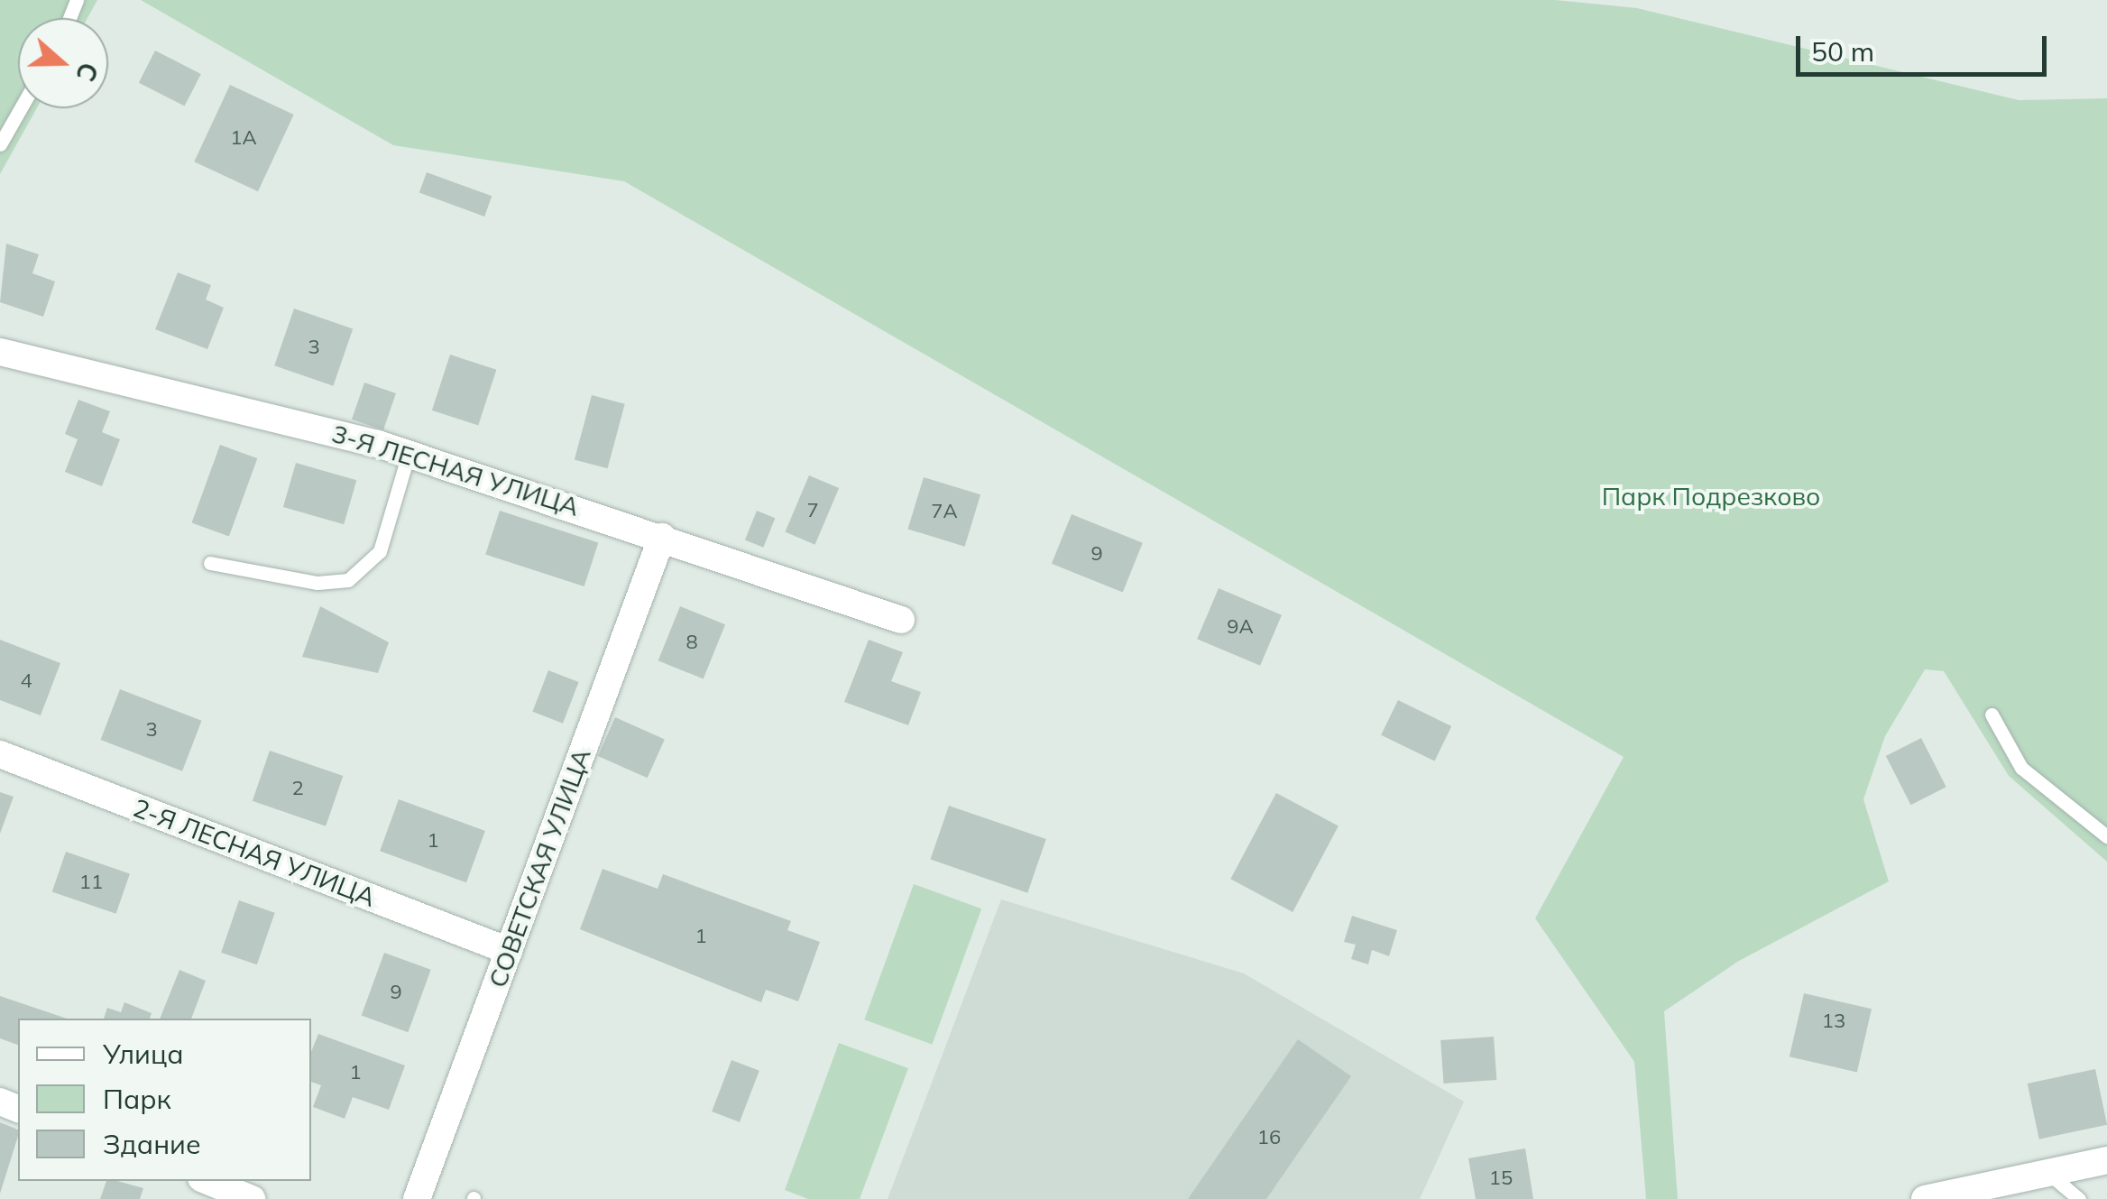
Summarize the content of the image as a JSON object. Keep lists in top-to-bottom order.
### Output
{
  "streets": {
    "street": ["3-Я ЛЕСНАЯ УЛИЦА", "2-Я ЛЕСНАЯ УЛИЦА", "СОВЕТСКАЯ УЛИЦА"]
  },
  "crossings": [
    ["3-Я ЛЕСНАЯ УЛИЦА", "СОВЕТСКАЯ УЛИЦА"],
    ["2-Я ЛЕСНАЯ УЛИЦА", "СОВЕТСКАЯ УЛИЦА"]
  ],
  "parks": ["Парк Подрезково"],
  "house_numbers": [
    "1А",
    "3",
    "7",
    "7А",
    "9",
    "9А",
    "8",
    "4",
    "3",
    "2",
    "1",
    "11",
    "1",
    "9",
    "13",
    "1",
    "16",
    "15"
  ],
  "legend": ["Улица", "Парк", "Здание"],
  "scale_bar": "50 m",
  "north": "right"
}
